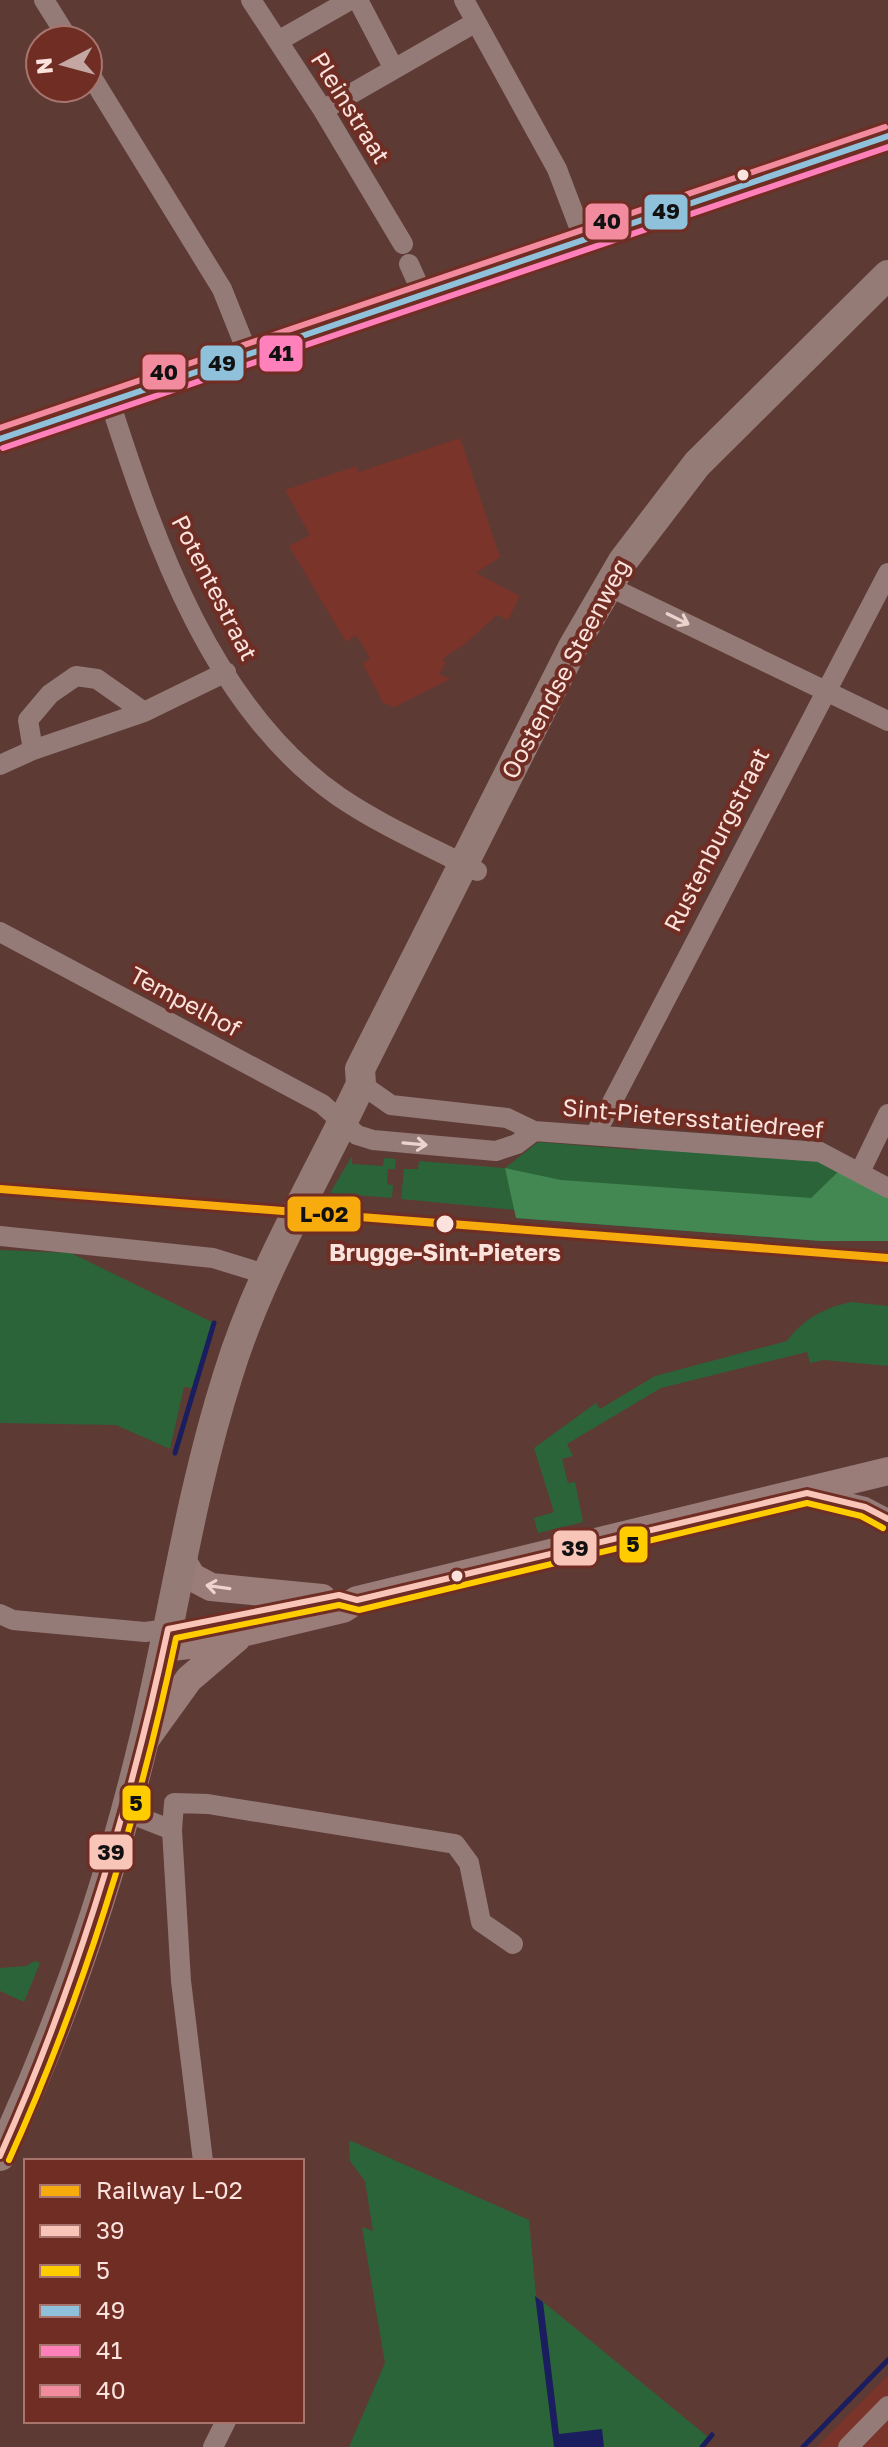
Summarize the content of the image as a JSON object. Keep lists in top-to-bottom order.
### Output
{
  "streets": {
    "main road": ["Oostendse Steenweg"],
    "street": [
      "Pleinstraat",
      "Potentestraat",
      "Rustenburgstraat",
      "Tempelhof",
      "Sint-Pietersstatiedreef"
    ]
  },
  "crossings": [
    ["Potentestraat", "Oostendse Steenweg"],
    ["Oostendse Steenweg", "Tempelhof"],
    ["Oostendse Steenweg", "Sint-Pietersstatiedreef"],
    ["Rustenburgstraat", "Sint-Pietersstatiedreef"],
    ["Tempelhof", "Sint-Pietersstatiedreef"]
  ],
  "places": ["Brugge-Sint-Pieters"],
  "lines": [
    "transit line 40",
    "transit line 49",
    "transit line 41",
    "rail line L-02",
    "transit line 39",
    "transit line 5"
  ],
  "legend": [
    "Railway L-02",
    "39",
    "5",
    "49",
    "41",
    "40"
  ],
  "north": "left"
}
